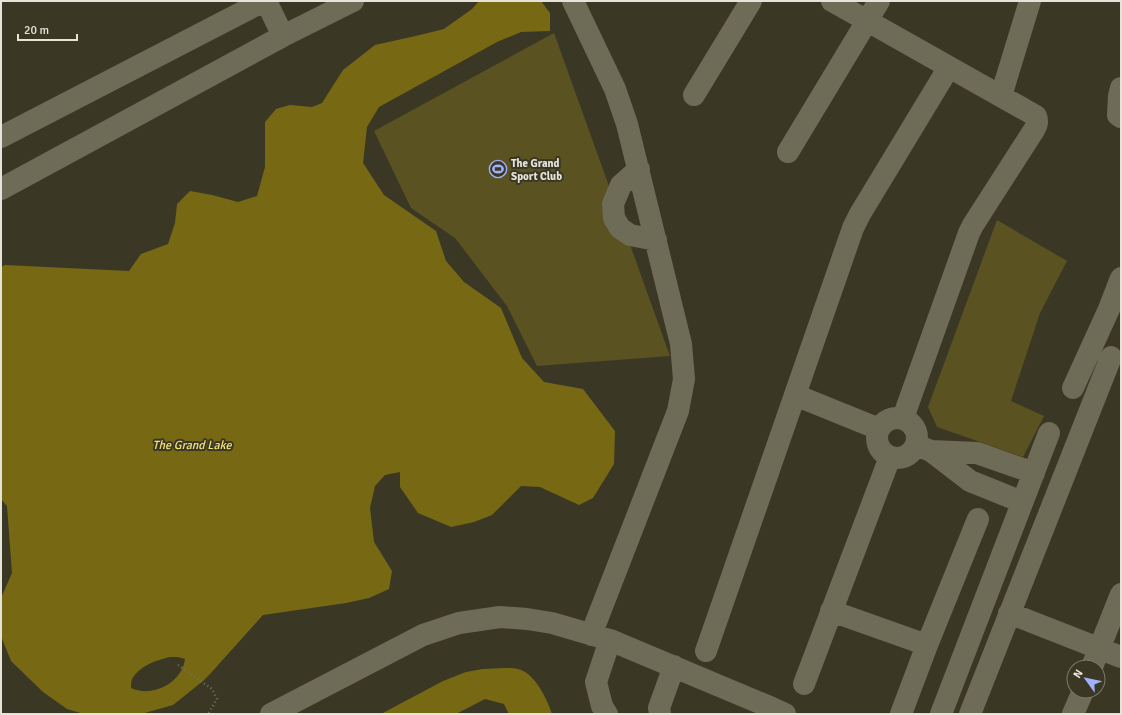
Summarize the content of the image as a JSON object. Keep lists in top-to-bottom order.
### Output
{
  "water": ["The Grand Lake"],
  "places": {
    "sports": ["The Grand Sport Club"]
  },
  "scale_bar": "20 m",
  "north": "top left"
}
